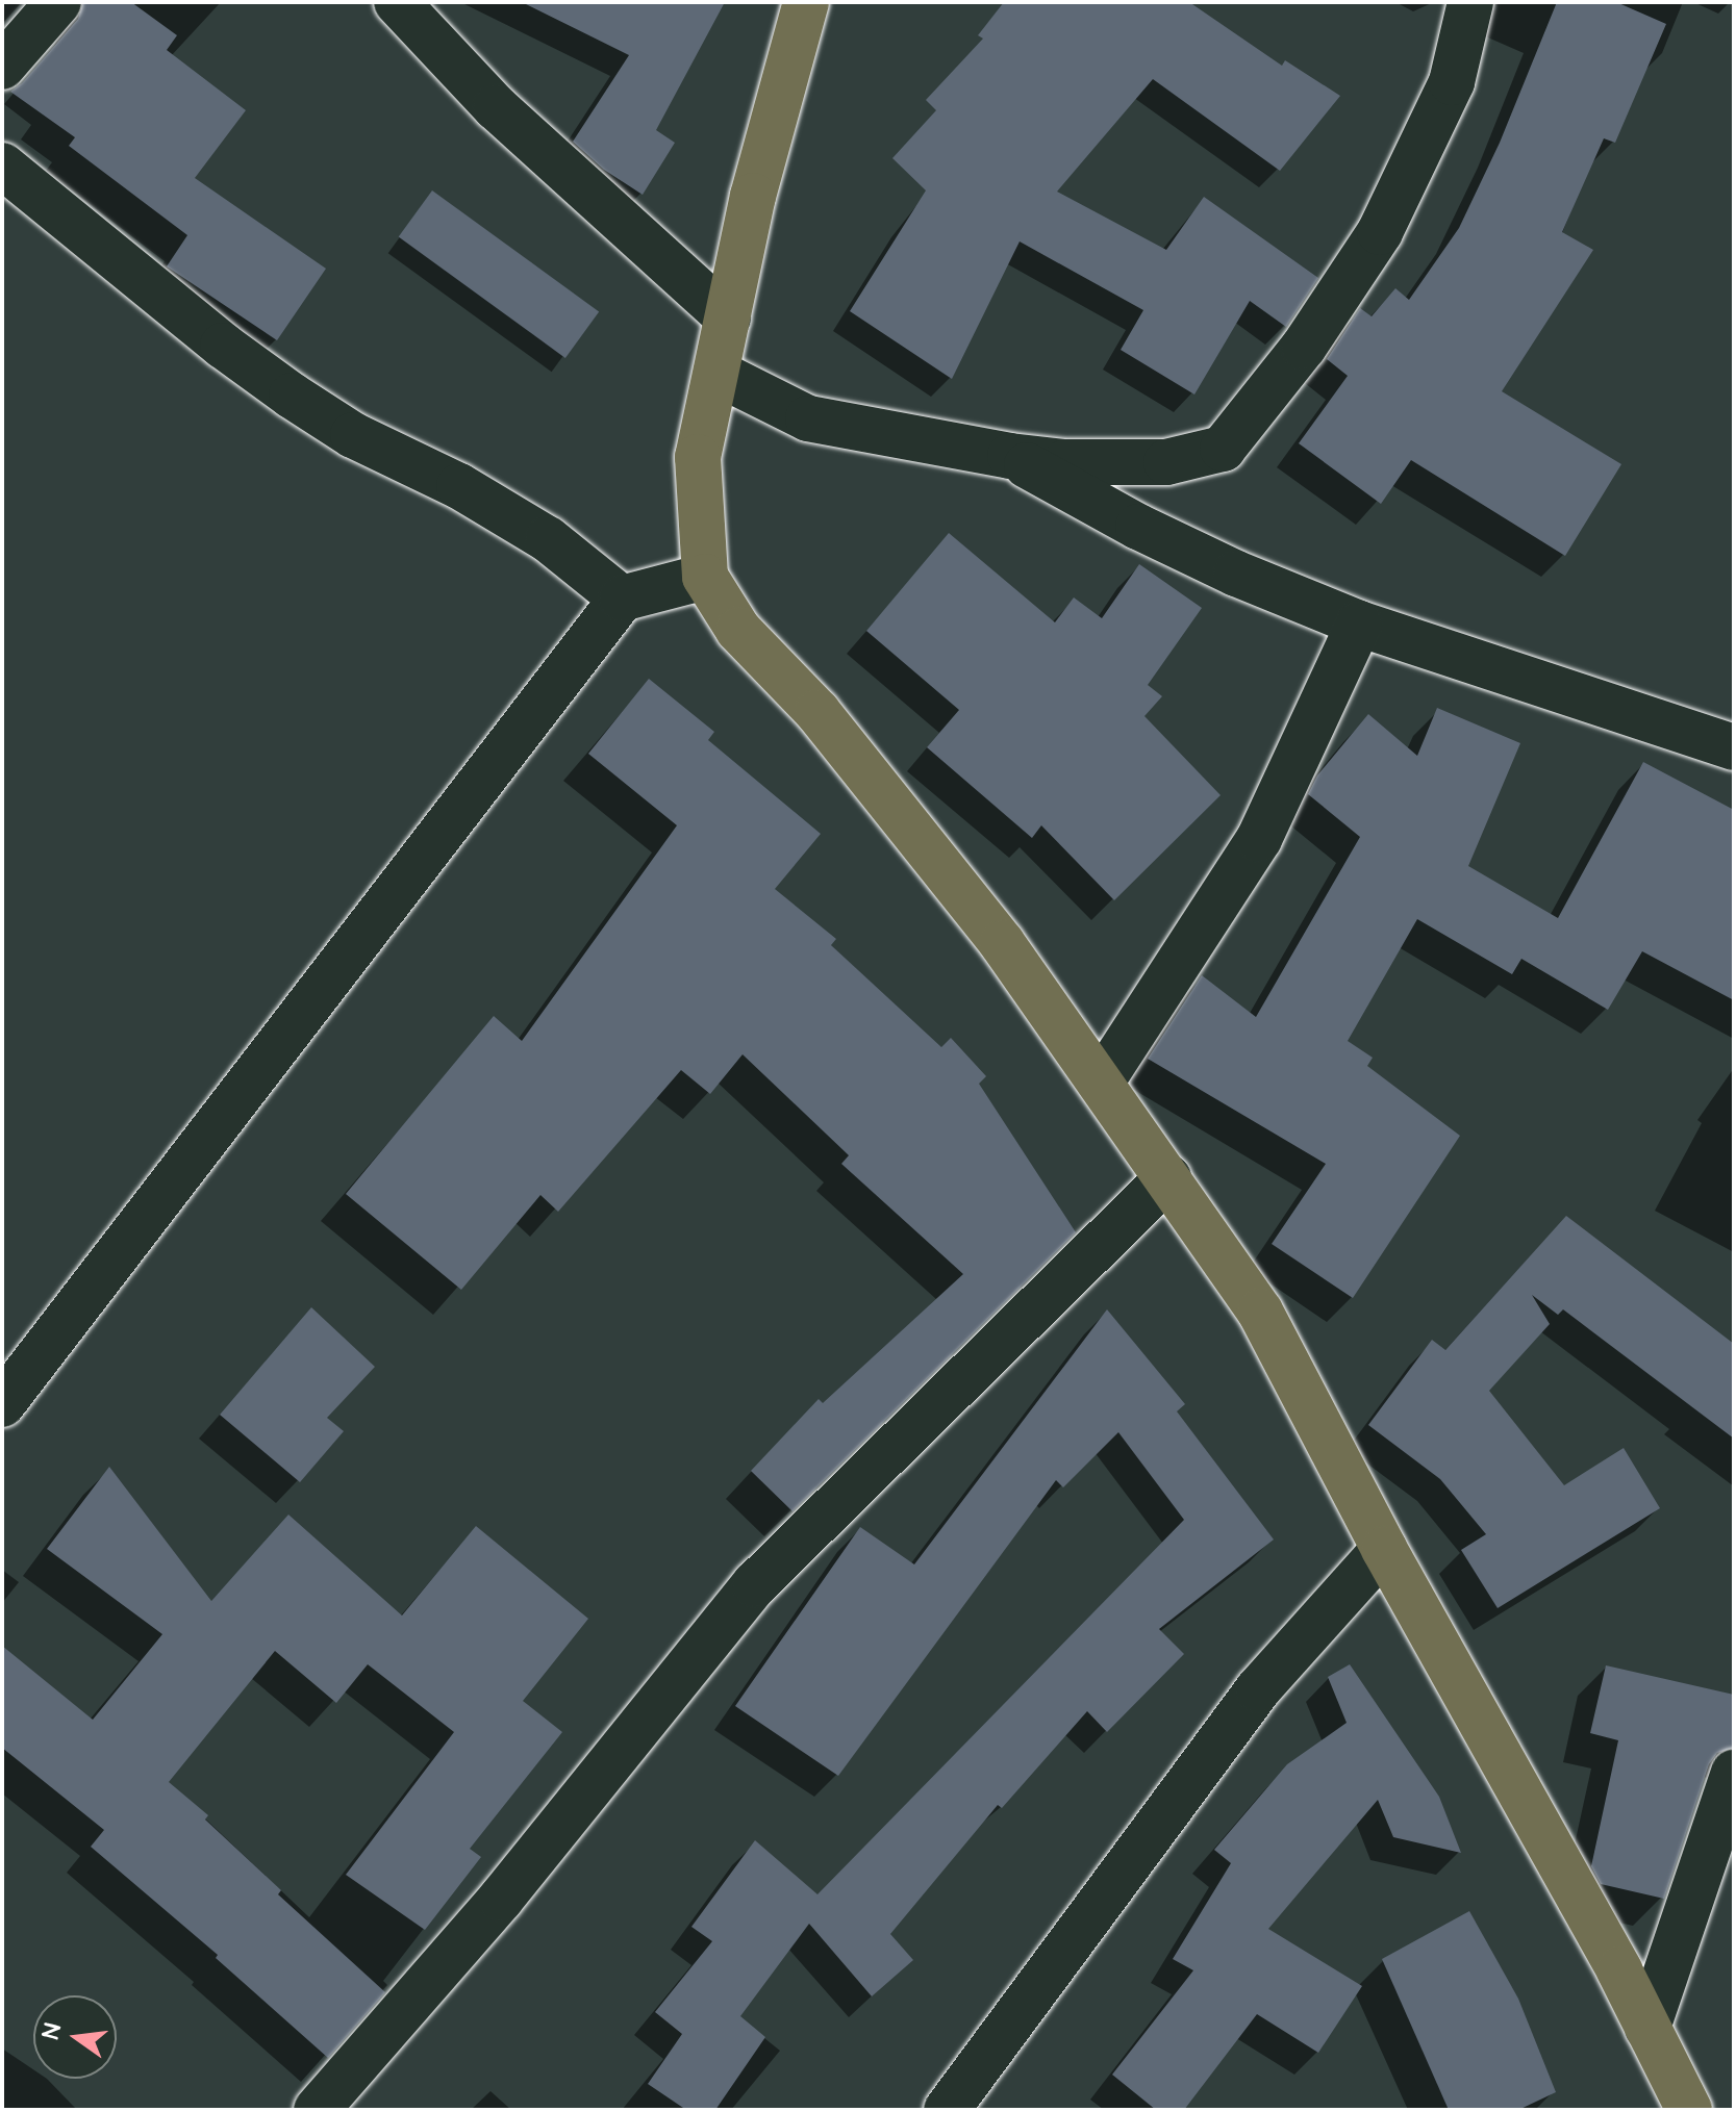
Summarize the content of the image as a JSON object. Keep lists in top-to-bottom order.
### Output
{
  "north": "left"
}
